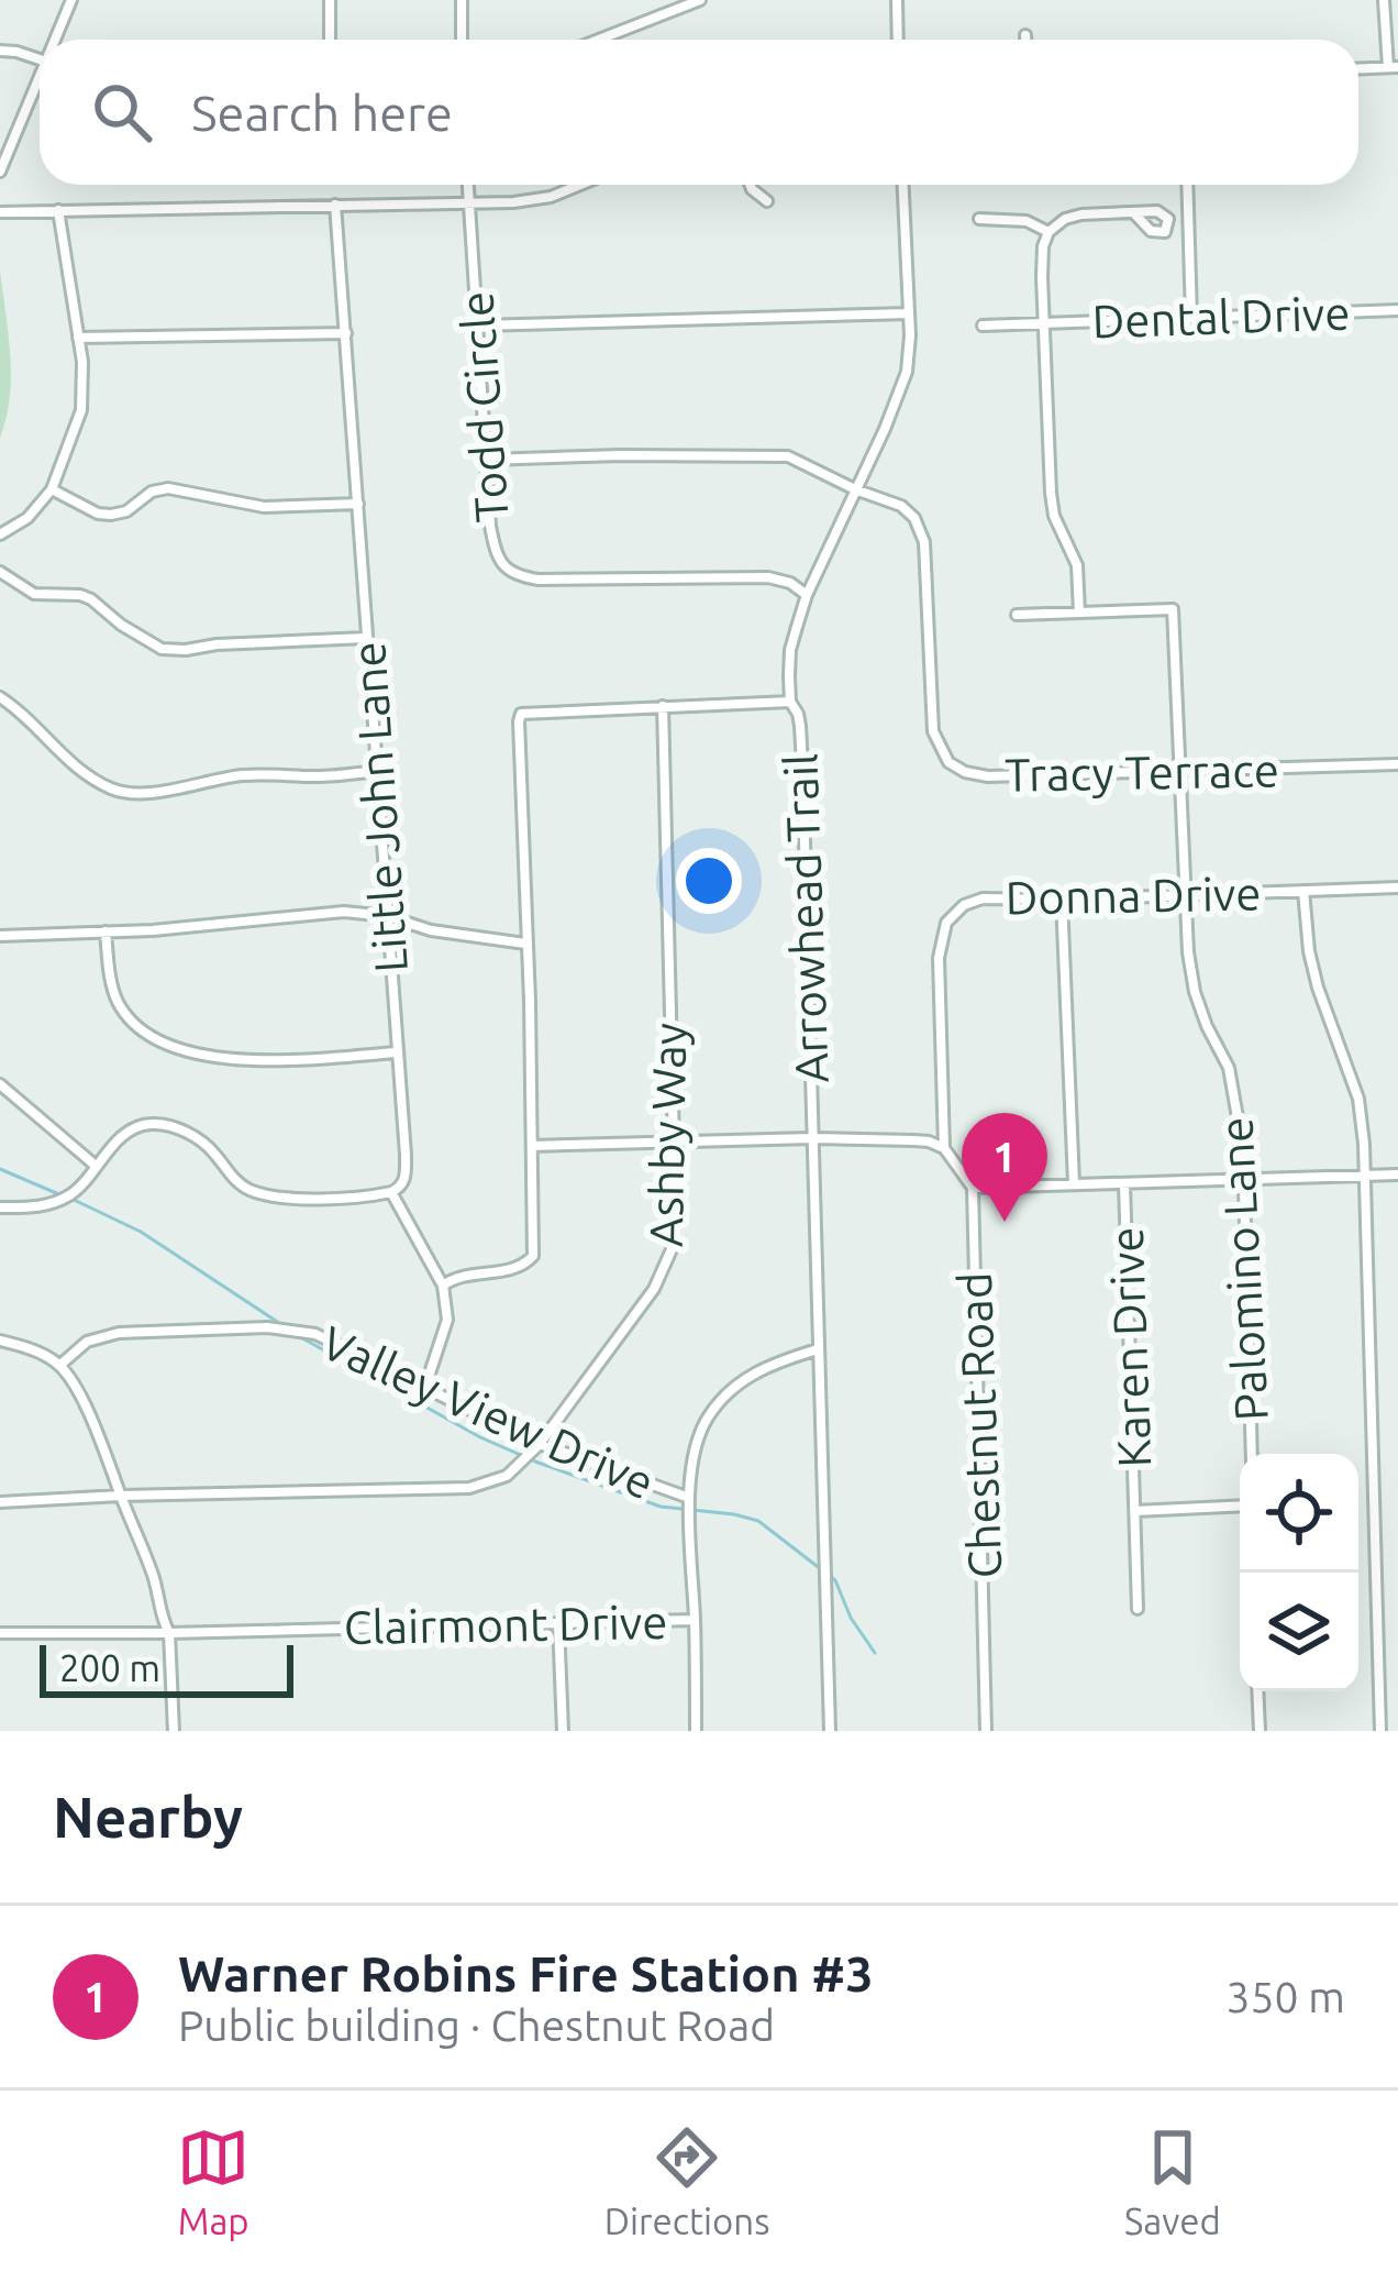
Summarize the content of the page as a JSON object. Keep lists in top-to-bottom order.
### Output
{
  "streets": {
    "street": [
      "Dental Drive",
      "Todd Circle",
      "Tracy Terrace",
      "Little John Lane",
      "Donna Drive",
      "Arrowhead Trail",
      "Ashby Way",
      "Palomino Lane",
      "Karen Drive",
      "Valley View Drive",
      "Chestnut Road",
      "Clairmont Drive"
    ]
  },
  "crossings": [
    ["Todd Circle", "Tracy Terrace"],
    ["Tracy Terrace", "Palomino Lane"],
    ["Donna Drive", "Palomino Lane"],
    ["Arrowhead Trail", "Ashby Way"],
    ["Ashby Way", "Valley View Drive"]
  ],
  "scale_bar": "200 m",
  "page": {
    "search": "Search here",
    "pins": "1",
    "scale": "200 m",
    "heading": "Nearby",
    "list": [
      {
        "mark": "1",
        "name": "Warner Robins Fire Station #3",
        "note": "Public building · Chestnut Road",
        "value": "350 m"
      }
    ],
    "nav": ["Map", "Directions", "Saved"]
  }
}
